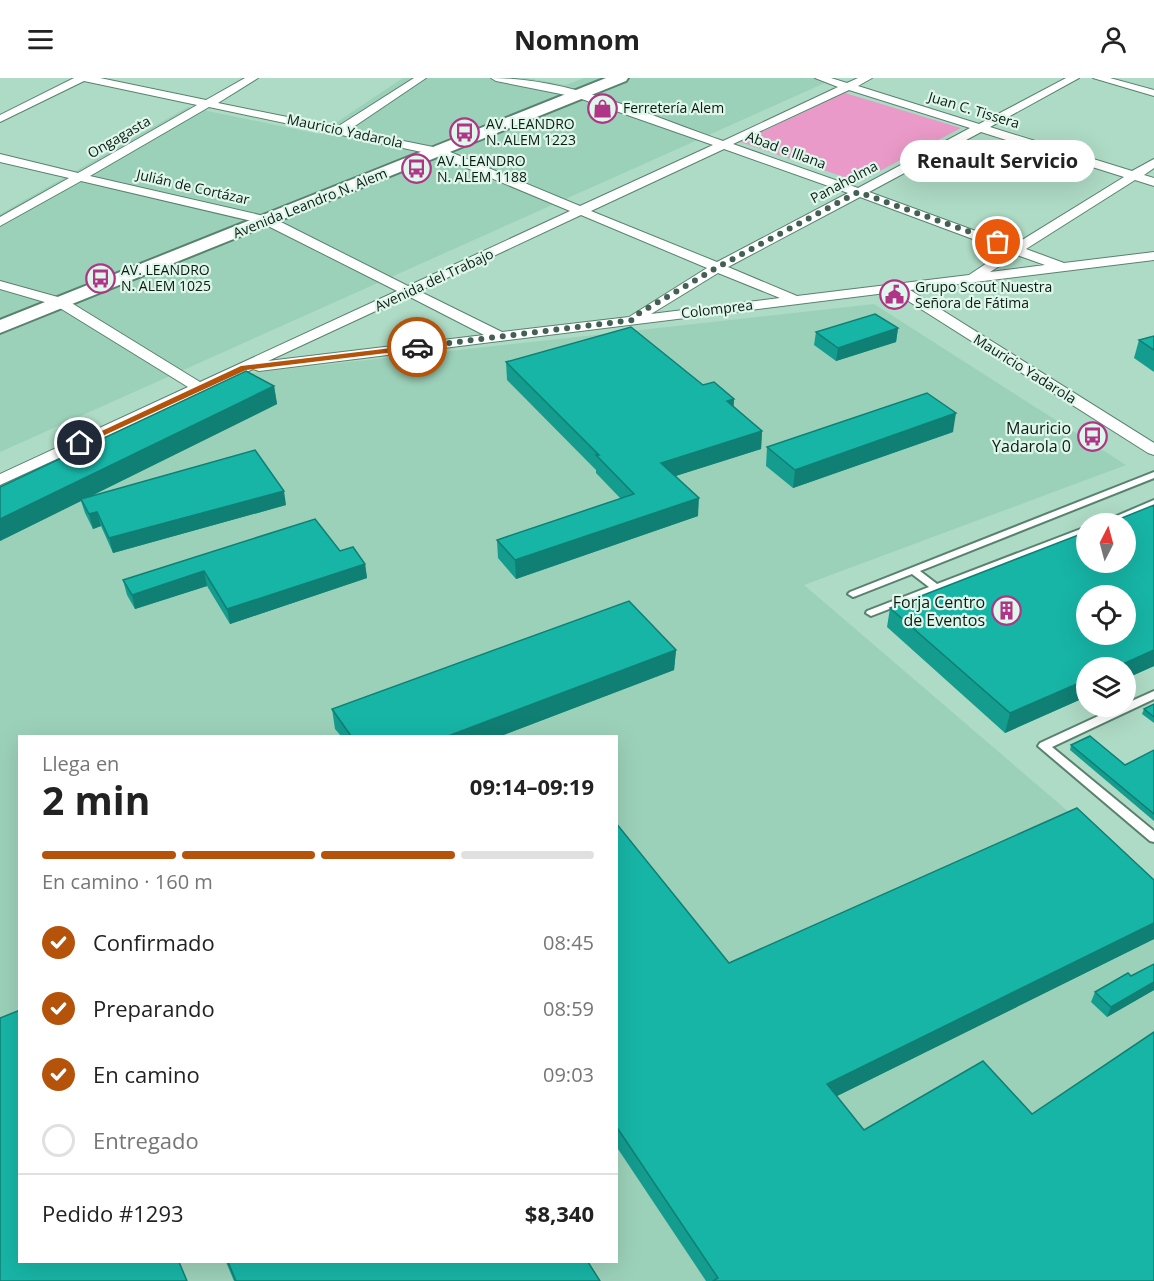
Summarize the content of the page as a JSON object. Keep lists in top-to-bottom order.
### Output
{
  "streets": {
    "main road": ["Avenida Leandro N. Alem"],
    "street": [
      "Juan C. Tissera",
      "Mauricio Yadarola",
      "Ongagasta",
      "Abad e Illana",
      "Panaholma",
      "Julián de Cortázar",
      "Avenida del Trabajo",
      "Colomprea"
    ]
  },
  "crossings": [
    ["Juan C. Tissera", "Panaholma"],
    ["Juan C. Tissera", "Avenida del Trabajo"],
    ["Mauricio Yadarola", "Ongagasta"],
    ["Mauricio Yadarola", "Panaholma"],
    ["Mauricio Yadarola", "Avenida Leandro N. Alem"],
    ["Mauricio Yadarola", "Avenida del Trabajo"],
    ["Mauricio Yadarola", "Colomprea"],
    ["Ongagasta", "Julián de Cortázar"],
    ["Abad e Illana", "Panaholma"],
    ["Abad e Illana", "Avenida Leandro N. Alem"],
    ["Abad e Illana", "Avenida del Trabajo"],
    ["Abad e Illana", "Colomprea"],
    ["Panaholma", "Colomprea"],
    ["Julián de Cortázar", "Avenida Leandro N. Alem"],
    ["Julián de Cortázar", "Avenida del Trabajo"],
    ["Julián de Cortázar", "Colomprea"],
    ["Avenida del Trabajo", "Colomprea"]
  ],
  "places": {
    "shop": ["Ferretería Alem"],
    "bus stop": [
      "AV. LEANDRO N. ALEM 1223",
      "AV. LEANDRO N. ALEM 1188",
      "AV. LEANDRO N. ALEM 1025",
      "Mauricio Yadarola 0"
    ],
    "other": ["Renault Servicio"],
    "public building": ["Grupo Scout Nuestra Señora de Fátima"],
    "building": ["Forja Centro de Eventos"]
  },
  "north": "top",
  "page": {
    "header": "Nomnom",
    "bubble": "Renault Servicio",
    "heading": ["2 min", "Llega en", "09:14–09:19"],
    "panel": ["Pedido #1293", "$8,340"],
    "bar": "En camino · 160 m",
    "list": [
      ["Confirmado", "08:45"],
      ["Preparando", "08:59"],
      ["En camino", "09:03"],
      "Entregado"
    ]
  }
}
